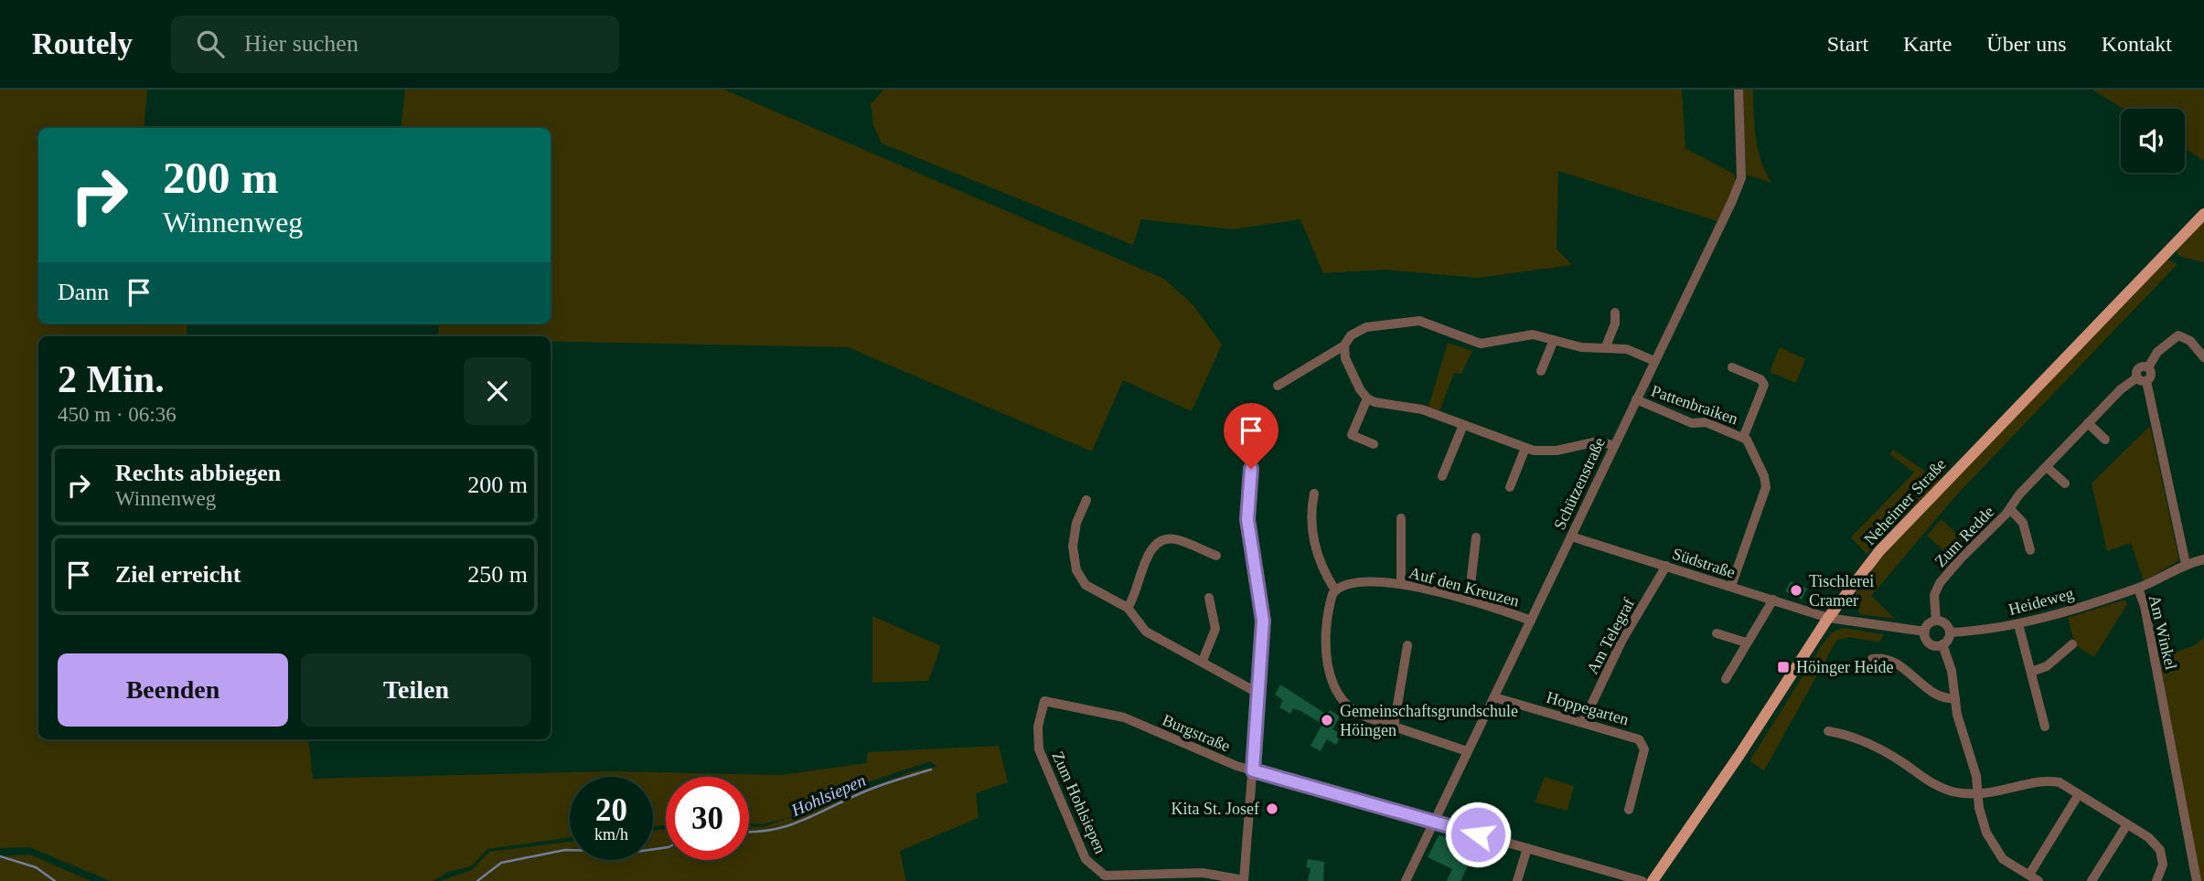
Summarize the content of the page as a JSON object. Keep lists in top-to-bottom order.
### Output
{
  "streets": {
    "main road": ["Neheimer Straße"],
    "street": [
      "Pattenbraiken",
      "Schützenstraße",
      "Zum Redde",
      "Südstraße",
      "Auf den Kreuzen",
      "Heideweg",
      "Am Winkel",
      "Am Telegraf",
      "Hoppegarten",
      "Burgstraße",
      "Zum Hohlsiepen"
    ]
  },
  "crossings": [
    ["Pattenbraiken", "Schützenstraße"],
    ["Pattenbraiken", "Südstraße"],
    ["Schützenstraße", "Südstraße"],
    ["Schützenstraße", "Auf den Kreuzen"],
    ["Schützenstraße", "Hoppegarten"],
    ["Schützenstraße", "Burgstraße"],
    ["Neheimer Straße", "Südstraße"],
    ["Zum Redde", "Heideweg"],
    ["Südstraße", "Am Telegraf"],
    ["Heideweg", "Am Winkel"],
    ["Am Telegraf", "Hoppegarten"],
    ["Burgstraße", "Zum Hohlsiepen"]
  ],
  "water": ["Hohlsiepen"],
  "places": {
    "other": ["Tischlerei Cramer", "Gemeinschaftsgrundschule Höingen", "Kita St. Josef"],
    "transit": ["Höinger Heide"]
  },
  "page": {
    "header": "Routely",
    "search": "Hier suchen",
    "nav": [
      "Start",
      "Karte",
      "Über uns",
      "Kontakt"
    ],
    "turn": ["200 m", "Winnenweg"],
    "then": "Dann",
    "heading": ["2 Min.", "450 m · 06:36"],
    "list": [
      {
        "name": "Rechts abbiegen",
        "note": "Winnenweg",
        "value": "200 m"
      },
      {
        "name": "Ziel erreicht",
        "value": "250 m"
      }
    ],
    "buttons": ["Beenden", "Teilen"],
    "speed": "20 km/h",
    "limit": "30"
  }
}
